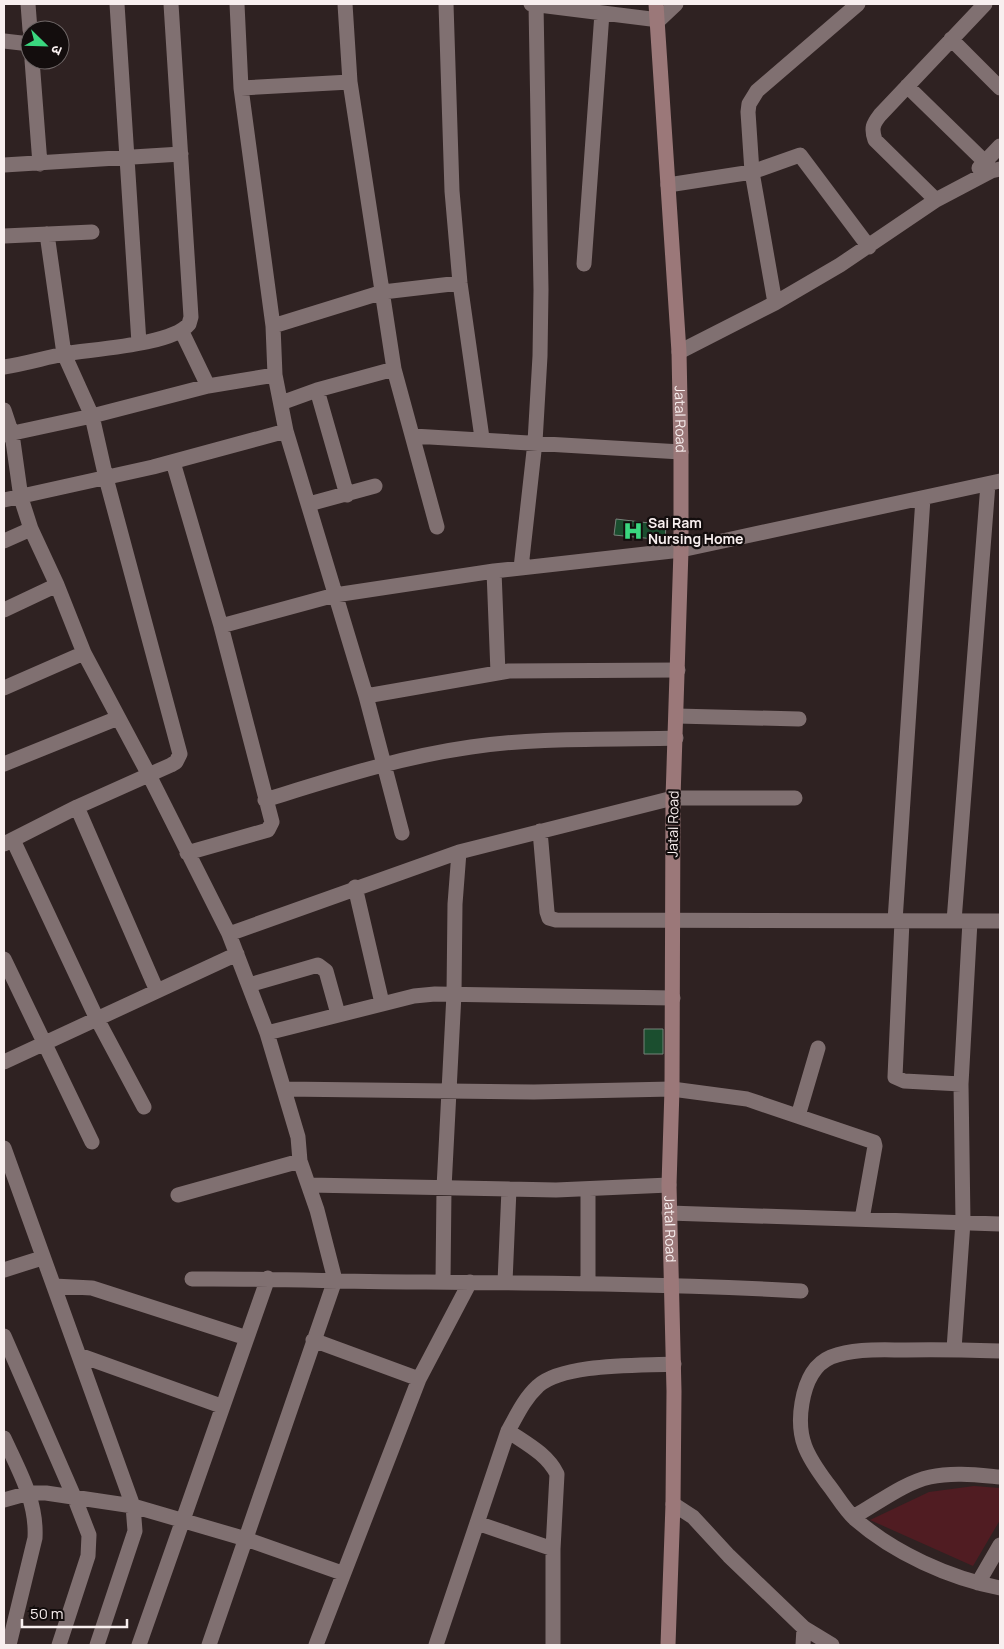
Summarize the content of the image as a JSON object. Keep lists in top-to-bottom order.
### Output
{
  "streets": {
    "main road": ["Jatal Road"]
  },
  "places": {
    "hospital": ["Sai Ram Nursing Home"]
  },
  "scale_bar": "50 m",
  "north": "bottom right"
}
